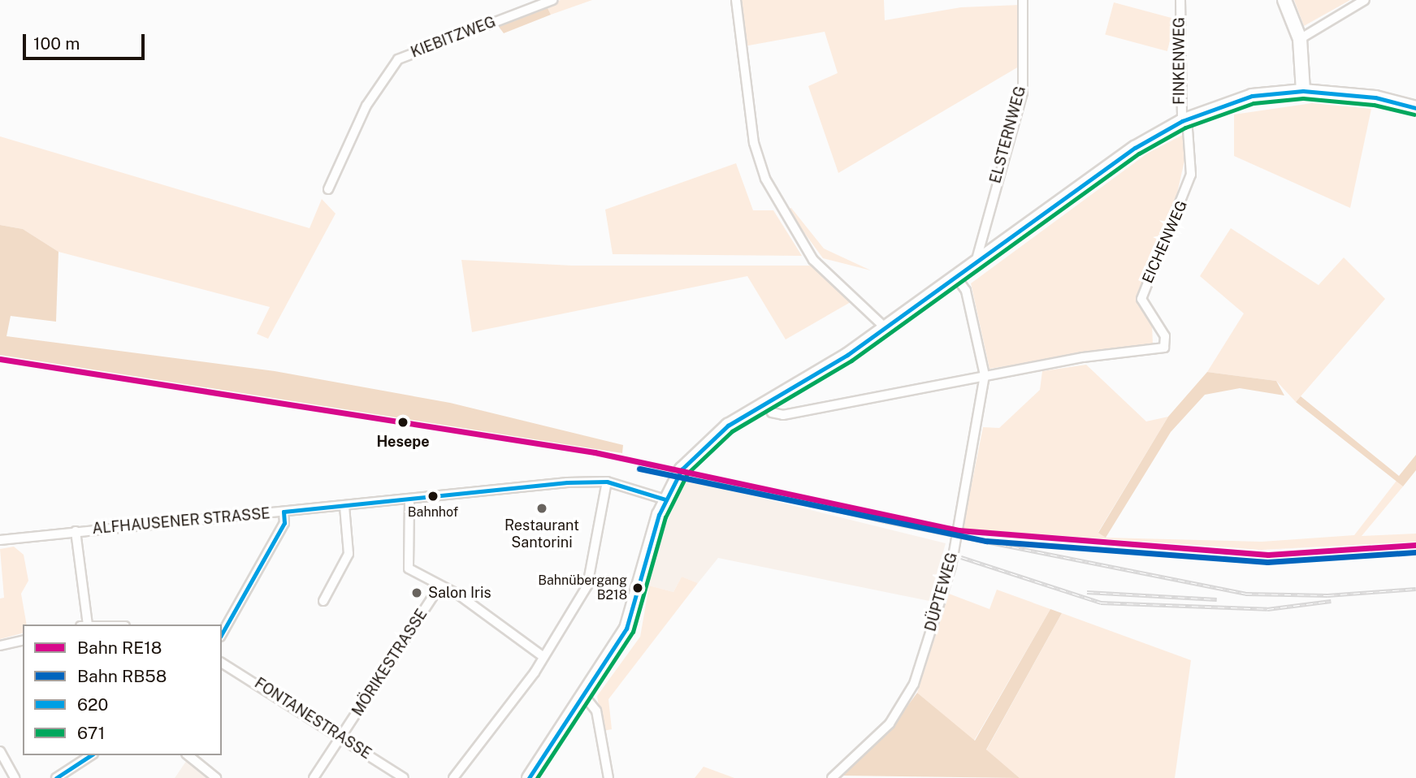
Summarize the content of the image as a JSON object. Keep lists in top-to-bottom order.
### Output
{
  "streets": {
    "street": [
      "KIEBITZWEG",
      "FINKENWEG",
      "ELSTERNWEG",
      "EICHENWEG",
      "ALFHAUSENER STRASSE",
      "DÜPTEWEG",
      "MÖRIKESTRASSE",
      "FONTANESTRASSE"
    ]
  },
  "crossings": [
    ["FINKENWEG", "EICHENWEG"],
    ["EICHENWEG", "DÜPTEWEG"],
    ["MÖRIKESTRASSE", "FONTANESTRASSE"]
  ],
  "places": [
    "Hesepe",
    "Bahnhof",
    "Restaurant Santorini",
    "Bahnübergang B218",
    "Salon Iris"
  ],
  "lines": [
    "transit line 620",
    "transit line 671",
    "rail line RE18",
    "rail line RB58"
  ],
  "legend": [
    "Bahn RE18",
    "Bahn RB58",
    "620",
    "671"
  ],
  "scale_bar": "100 m"
}
